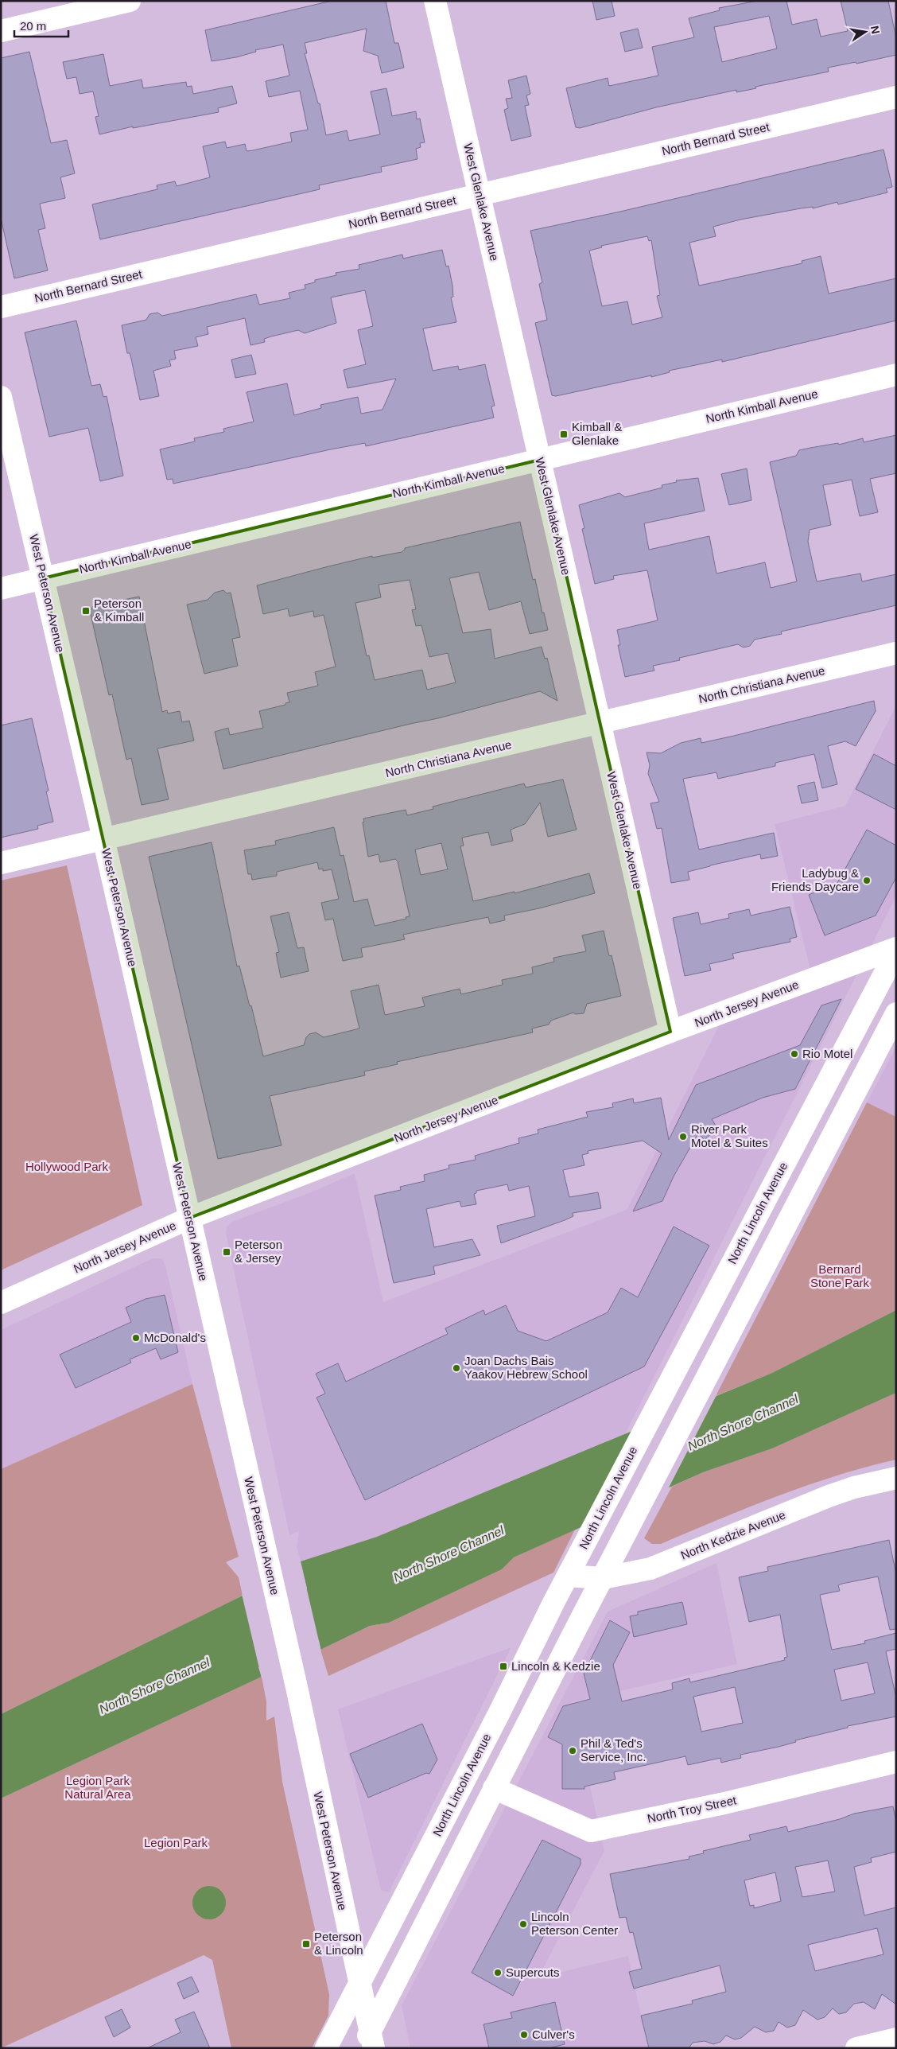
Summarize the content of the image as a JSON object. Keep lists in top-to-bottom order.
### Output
{
  "streets": {
    "main road": [
      "North Bernard Street",
      "West Glenlake Avenue",
      "North Kimball Avenue",
      "West Peterson Avenue",
      "North Christiana Avenue",
      "North Jersey Avenue",
      "North Lincoln Avenue",
      "North Kedzie Avenue",
      "North Troy Street"
    ]
  },
  "crossings": [
    ["North Bernard Street", "West Glenlake Avenue"],
    ["West Glenlake Avenue", "North Kimball Avenue"],
    ["West Glenlake Avenue", "North Christiana Avenue"],
    ["West Glenlake Avenue", "North Jersey Avenue"],
    ["North Kimball Avenue", "West Peterson Avenue"],
    ["West Peterson Avenue", "North Christiana Avenue"],
    ["West Peterson Avenue", "North Jersey Avenue"],
    ["West Peterson Avenue", "North Lincoln Avenue"],
    ["North Jersey Avenue", "North Lincoln Avenue"],
    ["North Lincoln Avenue", "North Kedzie Avenue"]
  ],
  "water": ["North Shore Channel"],
  "parks": [
    "Hollywood Park",
    "Bernard Stone Park",
    "Legion Park Natural Area",
    "Legion Park"
  ],
  "places": {
    "transit": [
      "Kimball & Glenlake",
      "Peterson & Kimball",
      "Peterson & Jersey",
      "Lincoln & Kedzie",
      "Peterson & Lincoln"
    ],
    "other": [
      "Ladybug & Friends Daycare",
      "Rio Motel",
      "River Park Motel & Suites",
      "McDonald's",
      "Joan Dachs Bais Yaakov Hebrew School",
      "Phil & Ted's Service, Inc.",
      "Lincoln Peterson Center",
      "Supercuts",
      "Culver's"
    ]
  },
  "scale_bar": "20 m",
  "north": "right"
}
